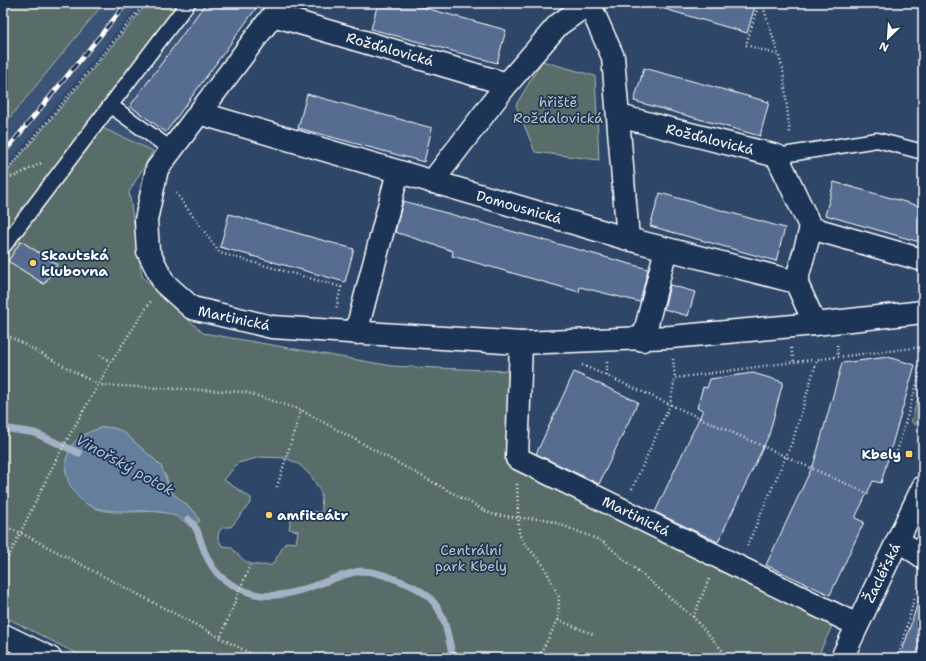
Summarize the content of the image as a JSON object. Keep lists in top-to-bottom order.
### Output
{
  "streets": {
    "street": [
      "Rožďalovická",
      "Domousnická",
      "Martinická",
      "Žacléřská"
    ]
  },
  "crossings": [
    ["Rožďalovická", "Martinická"],
    ["Domousnická", "Martinická"],
    ["Martinická", "Žacléřská"]
  ],
  "water": ["Vinořský potok"],
  "parks": ["hřiště Rožďalovická", "Centrální park Kbely"],
  "places": {
    "other": ["Skautská klubovna", "amfiteátr"],
    "transit": ["Kbely"]
  },
  "north": "bottom left"
}
